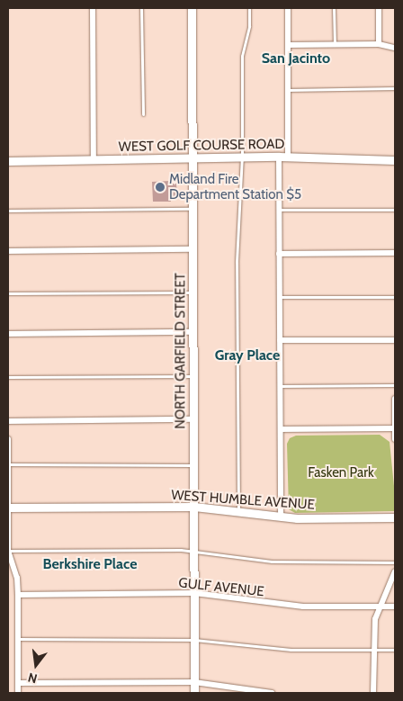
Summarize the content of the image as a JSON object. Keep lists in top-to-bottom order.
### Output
{
  "streets": {
    "main road": ["WEST GOLF COURSE ROAD", "NORTH GARFIELD STREET", "WEST HUMBLE AVENUE"],
    "street": ["GULF AVENUE"]
  },
  "crossings": [
    ["WEST GOLF COURSE ROAD", "NORTH GARFIELD STREET"],
    ["NORTH GARFIELD STREET", "WEST HUMBLE AVENUE"],
    ["NORTH GARFIELD STREET", "GULF AVENUE"]
  ],
  "districts": ["San Jacinto", "Gray Place", "Berkshire Place"],
  "parks": ["Fasken Park"],
  "places": ["Midland Fire Department Station $5"],
  "north": "bottom"
}
